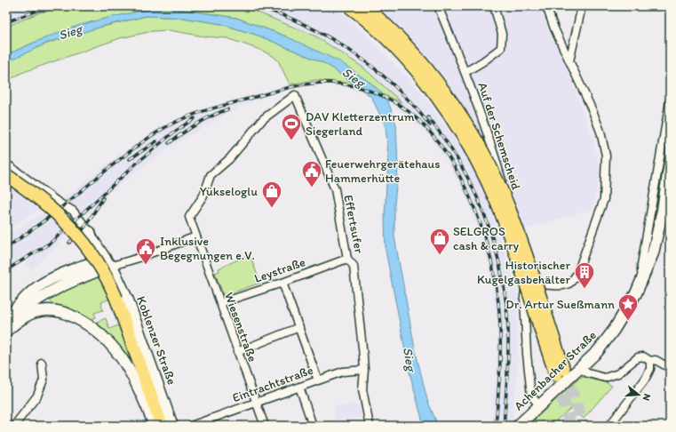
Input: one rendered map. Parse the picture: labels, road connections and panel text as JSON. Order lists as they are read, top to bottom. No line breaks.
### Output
{"streets":{"main road":["Koblenzer Straße","Achenbacher Straße"],"street":["Auf der Schemscheid","Effertsufer","Leystraße","Wiesenstraße","Eintrachtstraße"]},"crossings":[["Effertsufer","Leystraße"],["Effertsufer","Wiesenstraße"],["Effertsufer","Eintrachtstraße"],["Leystraße","Wiesenstraße"],["Wiesenstraße","Eintrachtstraße"]],"water":["Sieg"],"places":{"sports":["DAV Kletterzentrum Siegerland"],"public building":["Feuerwehrgerätehaus Hammerhütte","Inklusive Begegnungen e.V."],"shop":["Yükseloglu","SELGROS cash & carry"],"building":["Historischer Kugelgasbehälter"],"place":["Dr. Artur Sueßmann"]},"north":"right"}
